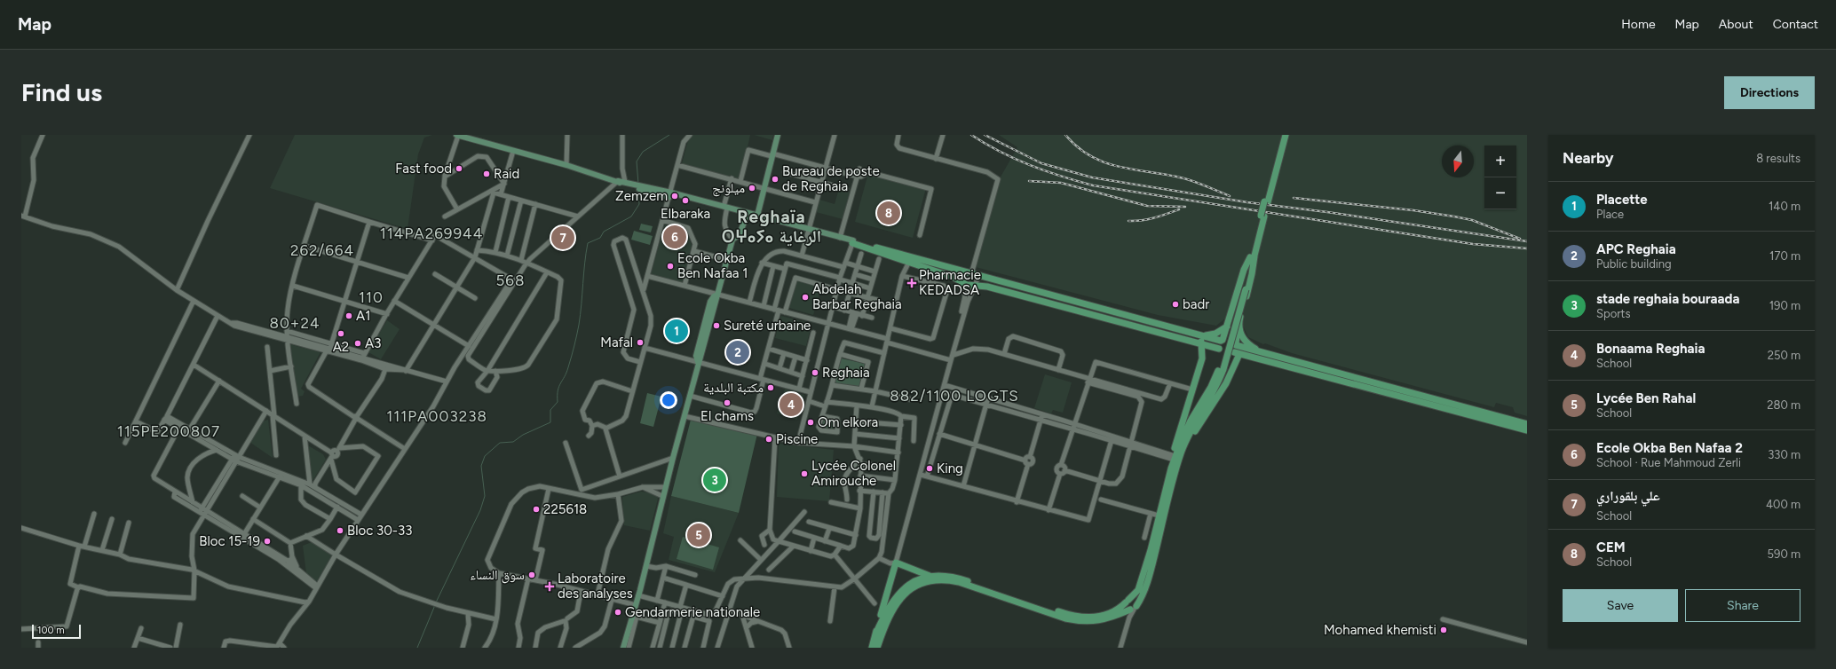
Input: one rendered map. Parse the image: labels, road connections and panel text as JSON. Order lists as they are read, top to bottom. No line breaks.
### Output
{"districts":["Reghaïa ⵔⵖⴰⵢⴰ الرغاية","114PA269944","262/664","568","110","80+24","882/1100 LOGTS","111PA003238","115PE200807"],"places":{"other":["Fast food","Raid","Bureau de poste de Reghaia","ميلونج","Zemzem","Elbaraka","Ecole Okba Ben Nafaa 1","Abdelah Barbar Reghaia","badr","A1","Sureté urbaine","A2","Mafal","A3","Reghaia","مكتبة البلدية","El chams","Om elkora","Piscine","King","Lycée Colonel Amirouche","225618","Bloc 30-33","Bloc 15-19","سوق النساء","Gendarmerie nationale","Mohamed khemisti"],"health":["Pharmacie KEDADSA","Laboratoire des analyses"]},"scale_bar":"100 m","north":"bottom","page":{"header":"Map","nav":["Home","Map","About","Contact"],"buttons":["Directions",["Save","Share"]],"title":"Find us","heading":["Nearby","8 results"],"map_buttons":["+","−"],"list":[{"mark":"1","name":"Placette","note":"Place","value":"140 m"},{"mark":"2","name":"APC Reghaia","note":"Public building","value":"170 m"},{"mark":"3","name":"stade reghaia bouraada","note":"Sports","value":"190 m"},{"mark":"4","name":"Bonaama Reghaia","note":"School","value":"250 m"},{"mark":"5","name":"Lycée Ben Rahal","note":"School","value":"280 m"},{"mark":"6","name":"Ecole Okba Ben Nafaa 2","note":"School · Rue Mahmoud Zerli","value":"330 m"},{"mark":"7","name":"علي بلقوراري","note":"School","value":"400 m"},{"mark":"8","name":"CEM","note":"School","value":"590 m"}],"pins":["8","6","7","1","2","4","3","5"],"scale":"100 m"}}
